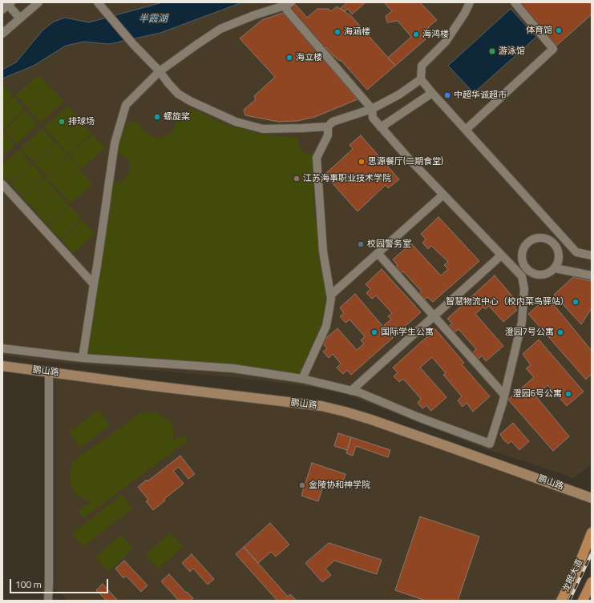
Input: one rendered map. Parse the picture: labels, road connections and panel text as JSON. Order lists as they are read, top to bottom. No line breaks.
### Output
{"streets":{"main road":["龙眠大道"],"street":["鹏山路"]},"water":["半霞湖"],"places":["体育馆","海涵楼","海鸿楼","游泳馆","海立楼","中超华诚超市","螺旋桨","排球场","思源餐厅(二期食堂)","江苏海事职业技术学院","校园警务室","智慧物流中心（校内菜鸟驿站）","国际学生公寓","澄园7号公寓","澄园6号公寓","金陵协和神学院"],"scale_bar":"100 m"}
